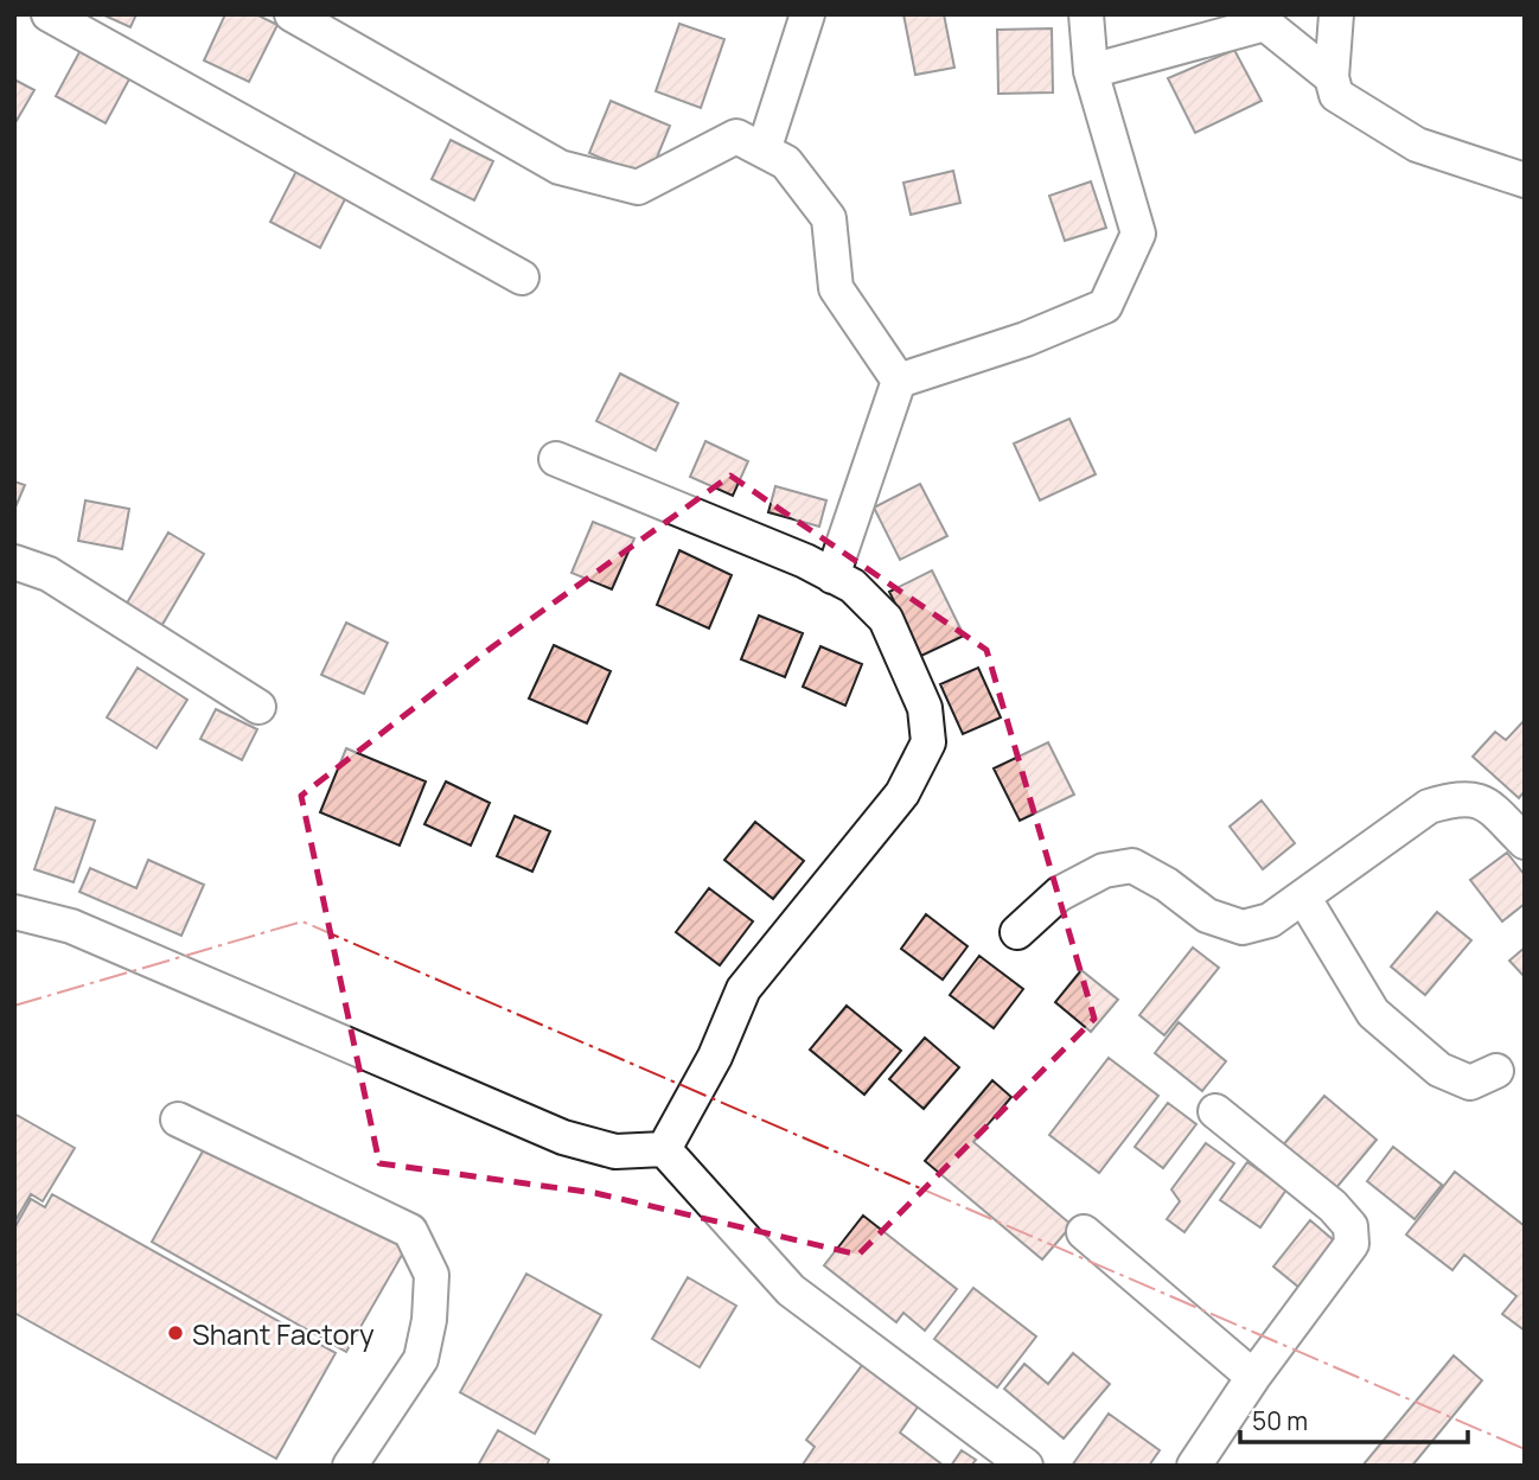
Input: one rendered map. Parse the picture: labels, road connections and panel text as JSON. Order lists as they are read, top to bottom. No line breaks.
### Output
{"places":["Shant Factory"],"scale_bar":"50 m"}
